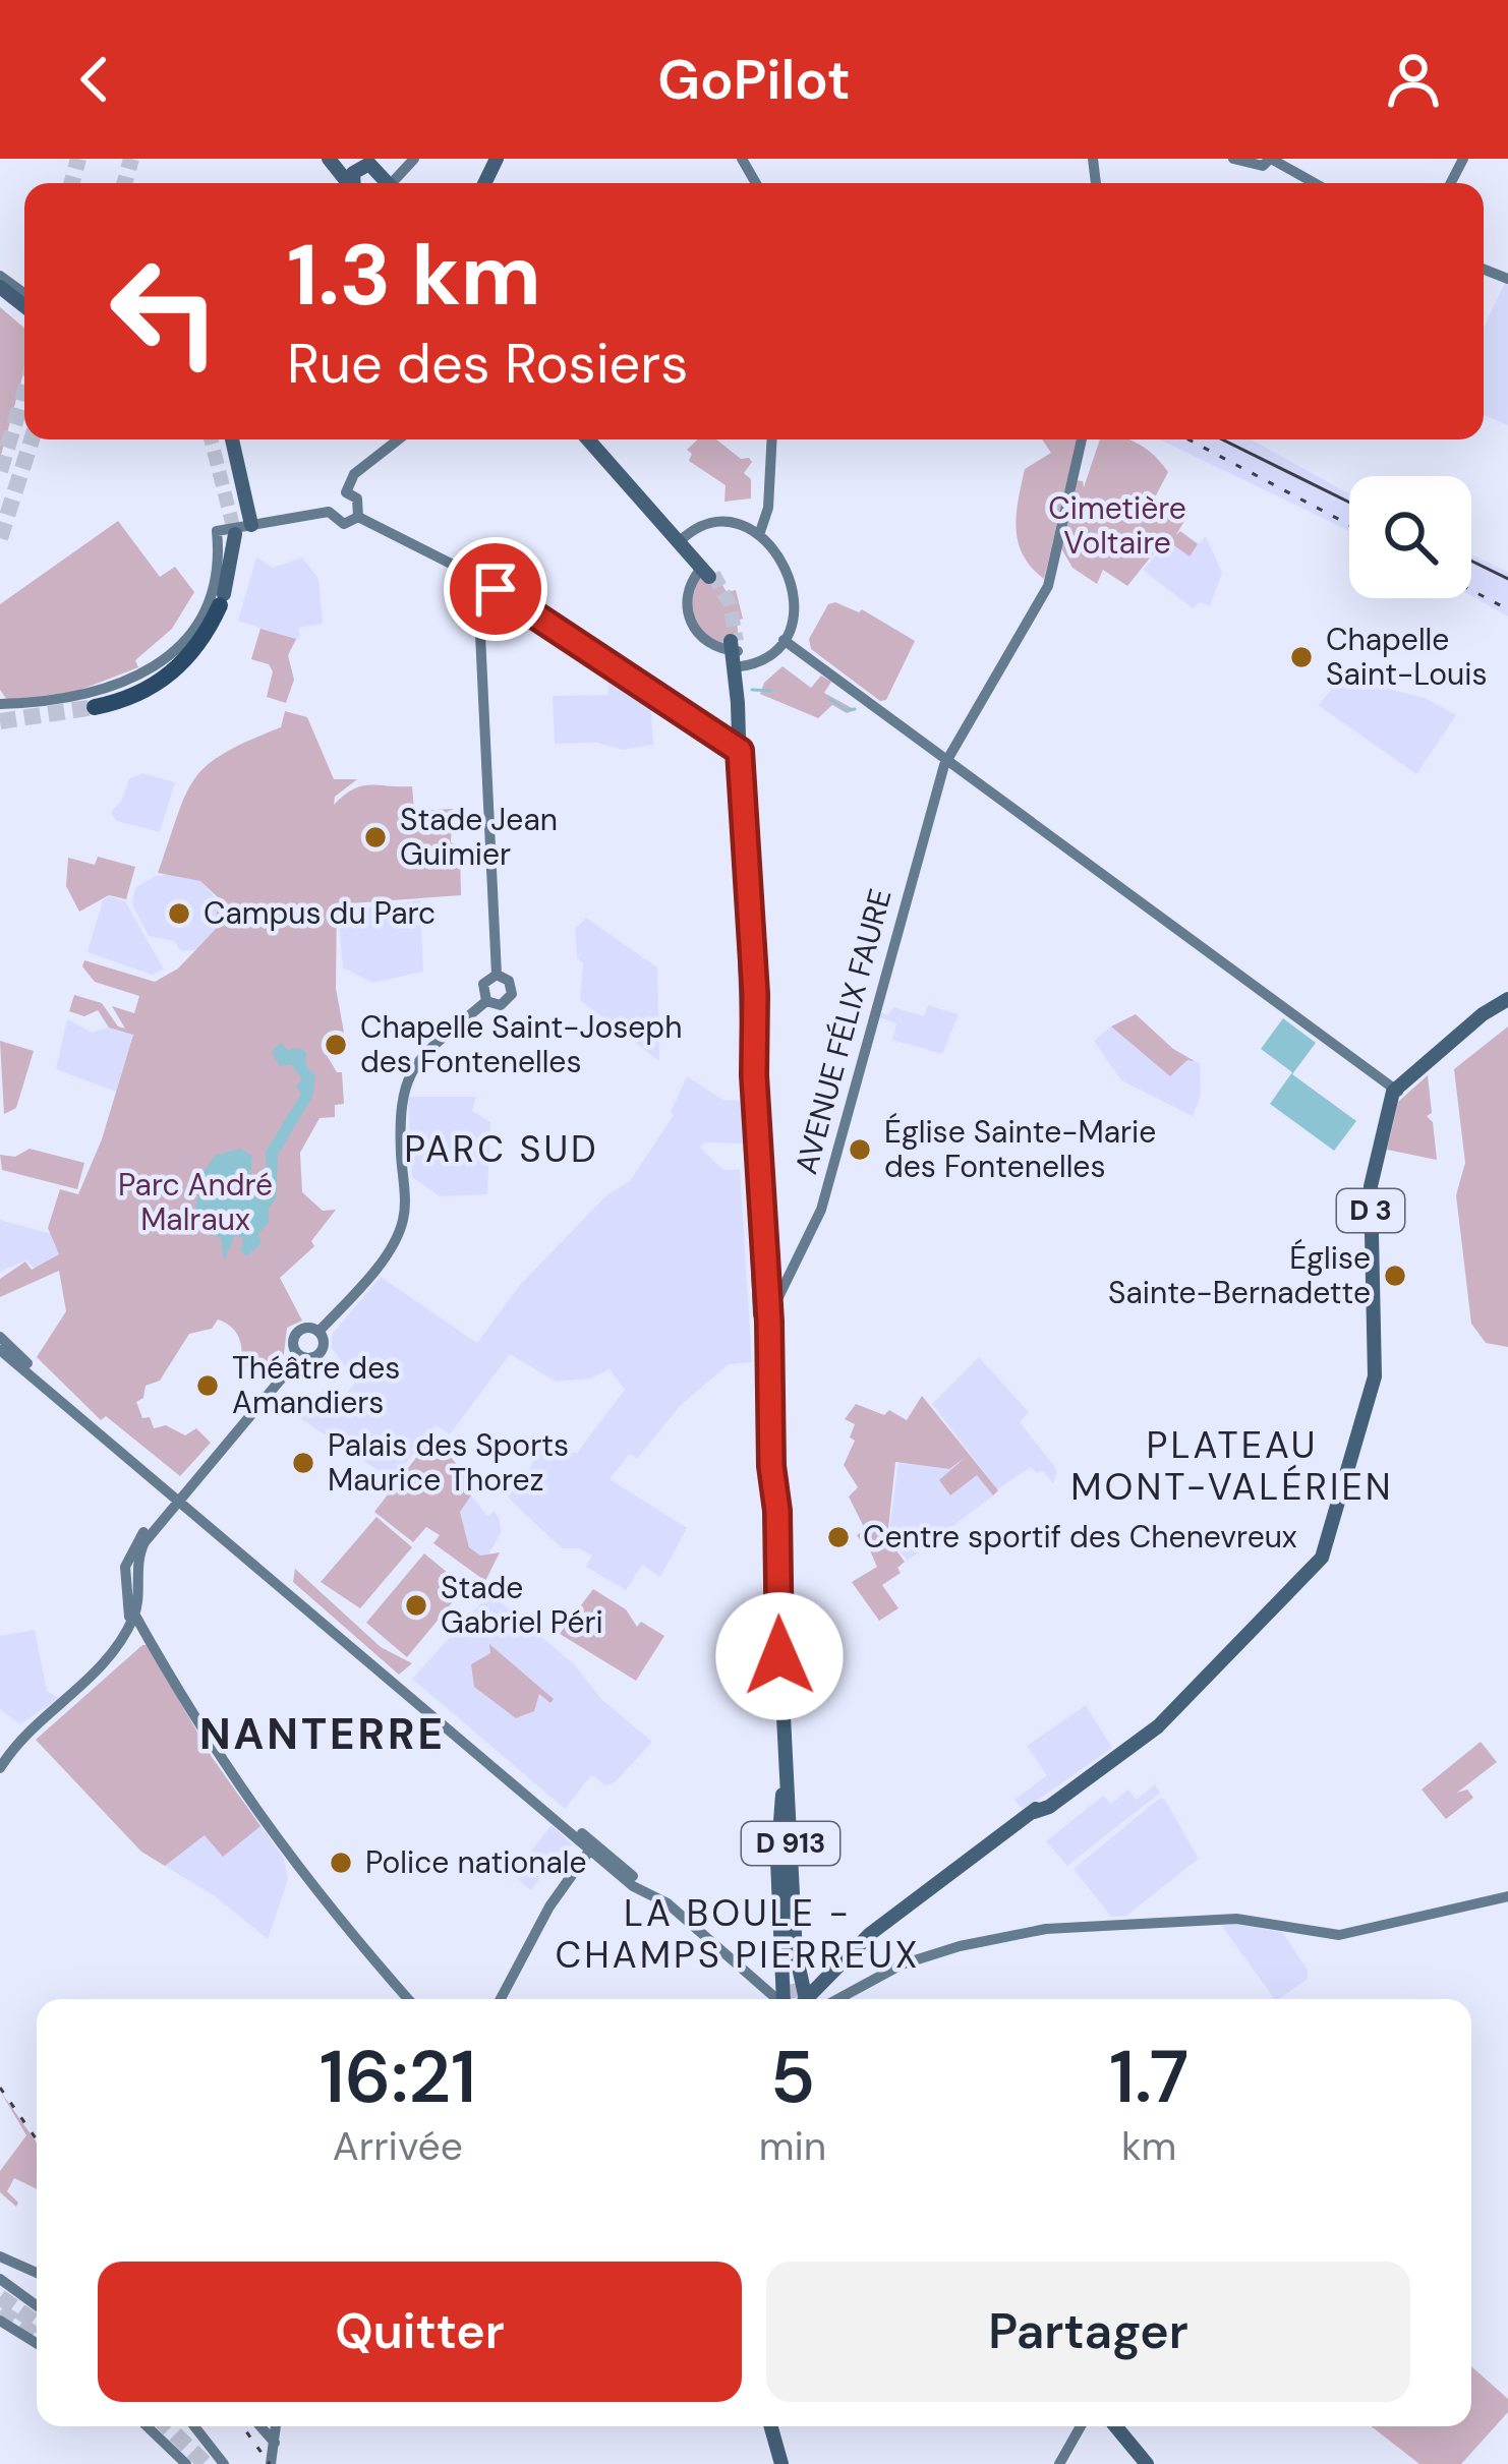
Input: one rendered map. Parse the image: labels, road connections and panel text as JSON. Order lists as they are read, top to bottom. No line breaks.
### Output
{"streets":{"main road":["D 3","D 913"],"street":["AVENUE FÉLIX FAURE"]},"crossings":[["AVENUE FÉLIX FAURE","D 913"],["D 3","D 913"]],"districts":["PARC SUD","PLATEAU MONT-VALÉRIEN","NANTERRE","LA BOULE - CHAMPS PIERREUX"],"parks":["Cimetière Voltaire","Parc André Malraux"],"places":["Chapelle Saint-Louis","Stade Jean Guimier","Campus du Parc","Chapelle Saint-Joseph des Fontenelles","Église Sainte-Marie des Fontenelles","Église Sainte-Bernadette","Théâtre des Amandiers","Palais des Sports Maurice Thorez","Centre sportif des Chenevreux","Stade Gabriel Péri","Police nationale"],"page":{"header":"GoPilot","turn":["1.3 km","Rue des Rosiers"],"eta":["16:21","Arrivée","5","min","1.7","km"],"buttons":["Quitter","Partager"]}}
